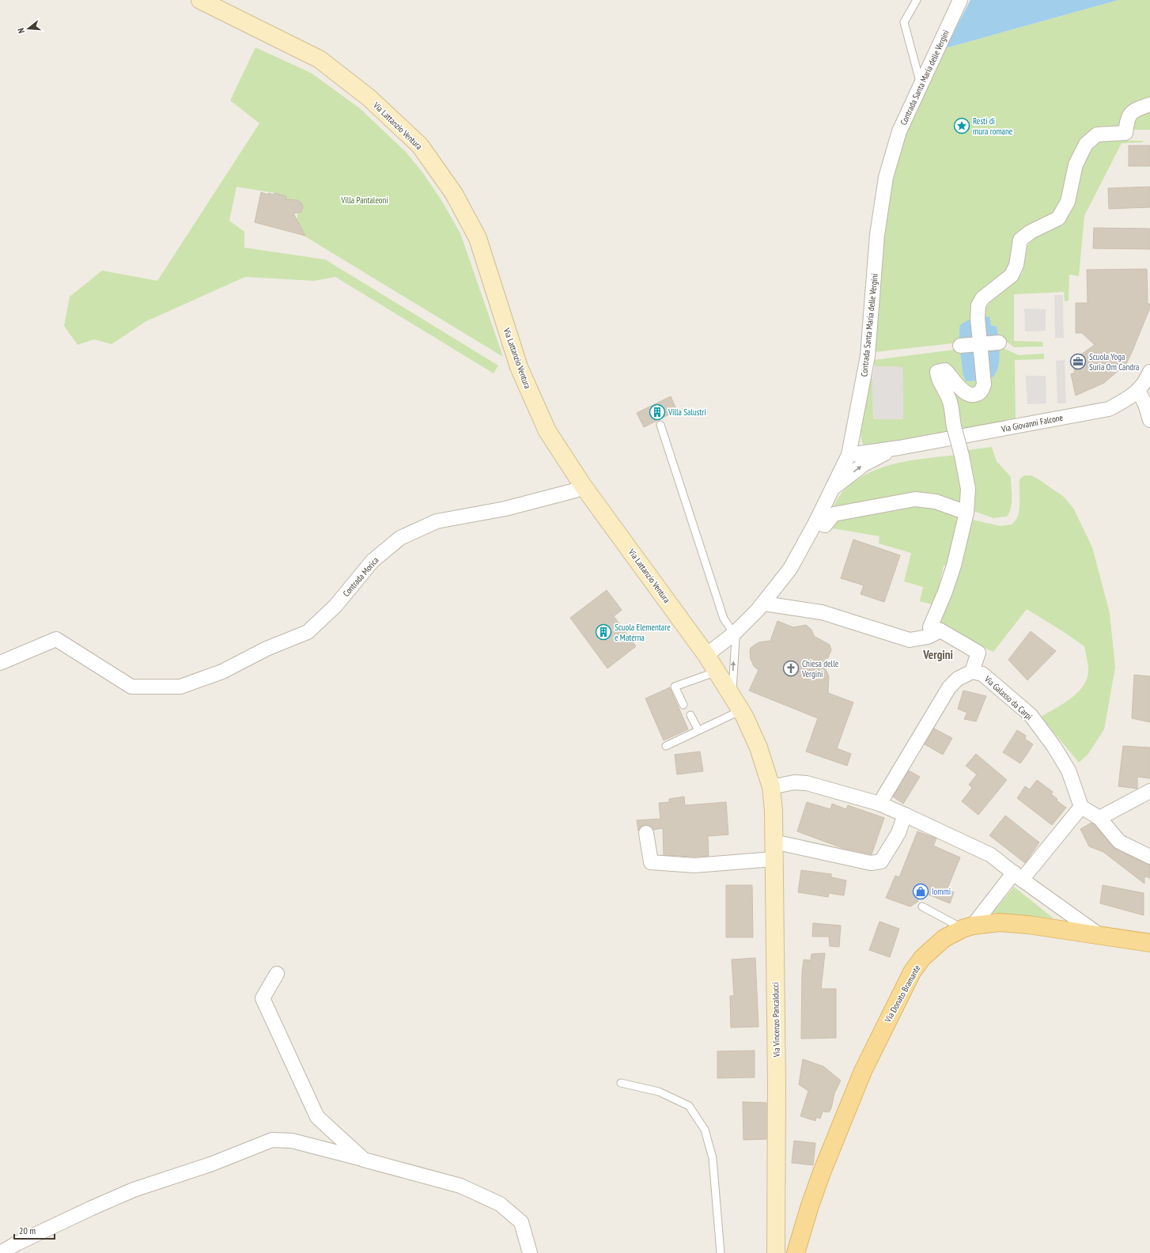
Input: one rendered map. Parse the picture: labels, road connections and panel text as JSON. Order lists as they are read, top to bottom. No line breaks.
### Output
{"streets":{"main road":["Via Lattanzio Ventura","Via Donato Bramante","Via Vincenzo Pancalducci"],"street":["Contrada Santa Maria delle Vergini","Via Giovanni Falcone","Contrada Morica","Via Galasso da Carpi"]},"crossings":[["Contrada Santa Maria delle Vergini","Via Lattanzio Ventura"],["Contrada Santa Maria delle Vergini","Via Giovanni Falcone"],["Via Lattanzio Ventura","Contrada Morica"],["Via Lattanzio Ventura","Via Vincenzo Pancalducci"]],"districts":["Vergini"],"parks":["Villa Pantaleoni"],"places":{"place":["Resti di mura romane"],"office":["Scuola Yoga Suria Om Candra"],"building":["Villa Salustri","Scuola Elementare e Materna"],"church":["Chiesa delle Vergini"],"shop":["Iommi"]},"scale_bar":"20 m","north":"left"}
